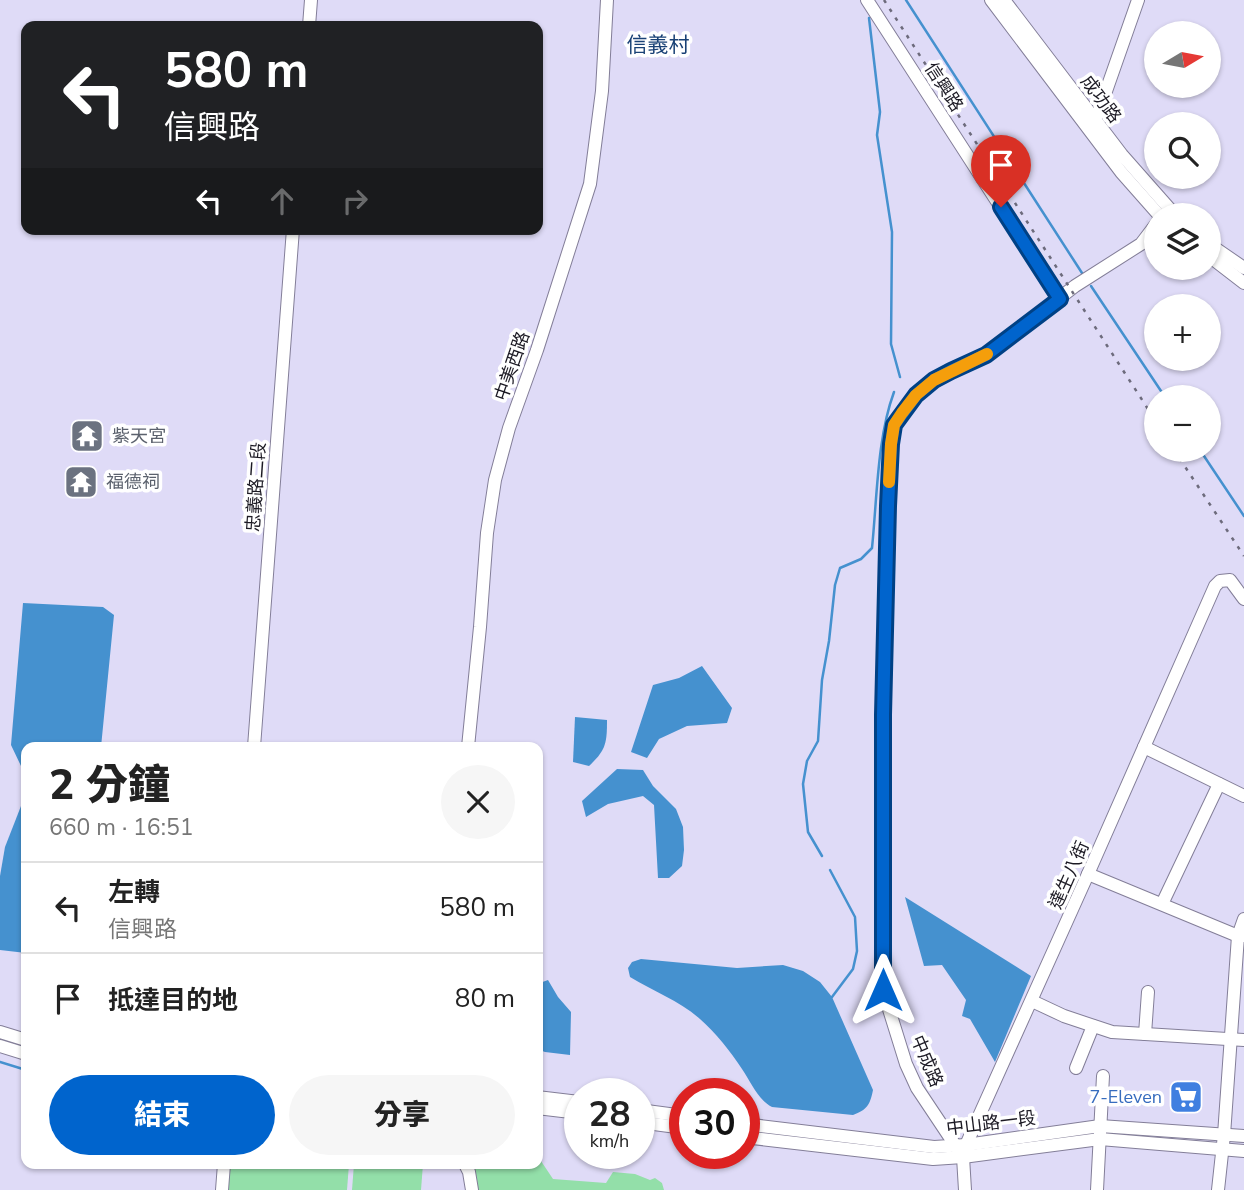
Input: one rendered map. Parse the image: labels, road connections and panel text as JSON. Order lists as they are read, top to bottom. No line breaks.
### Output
{"streets":{"street":["信興路","成功路","中美西路","忠義路二段","達生八街","中成路","中山路一段"]},"crossings":[["信興路","中成路"],["達生八街","中成路"],["達生八街","中山路一段"],["中成路","中山路一段"]],"districts":["信義村"],"places":{"temple":["紫天宮","福德祠"],"supermarket":["7-Eleven"]},"north":"right","page":{"map_buttons":["+","−"],"turn":["580 m","信興路"],"heading":["2 分鐘","660 m · 16:51"],"list":[{"name":"左轉","note":"信興路","value":"580 m"},{"name":"抵達目的地","value":"80 m"}],"buttons":["結束","分享"],"speed":"28 km/h","limit":"30"}}
